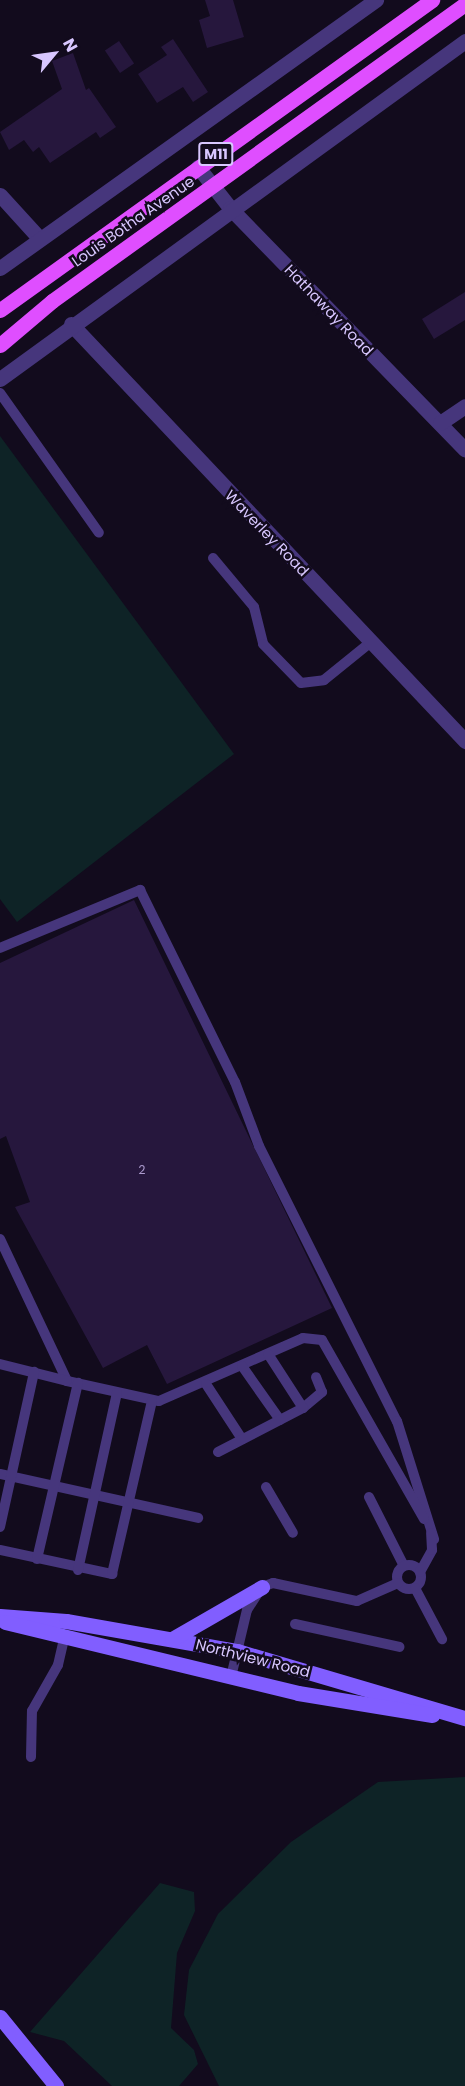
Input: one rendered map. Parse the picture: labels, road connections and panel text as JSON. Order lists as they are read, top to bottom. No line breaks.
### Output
{"streets":{"main road":["M11","Louis Botha Avenue","Northview Road"],"street":["Hathaway Road","Waverley Road"]},"crossings":[["Louis Botha Avenue","Hathaway Road"]],"house_numbers":["2"],"north":"top right"}
